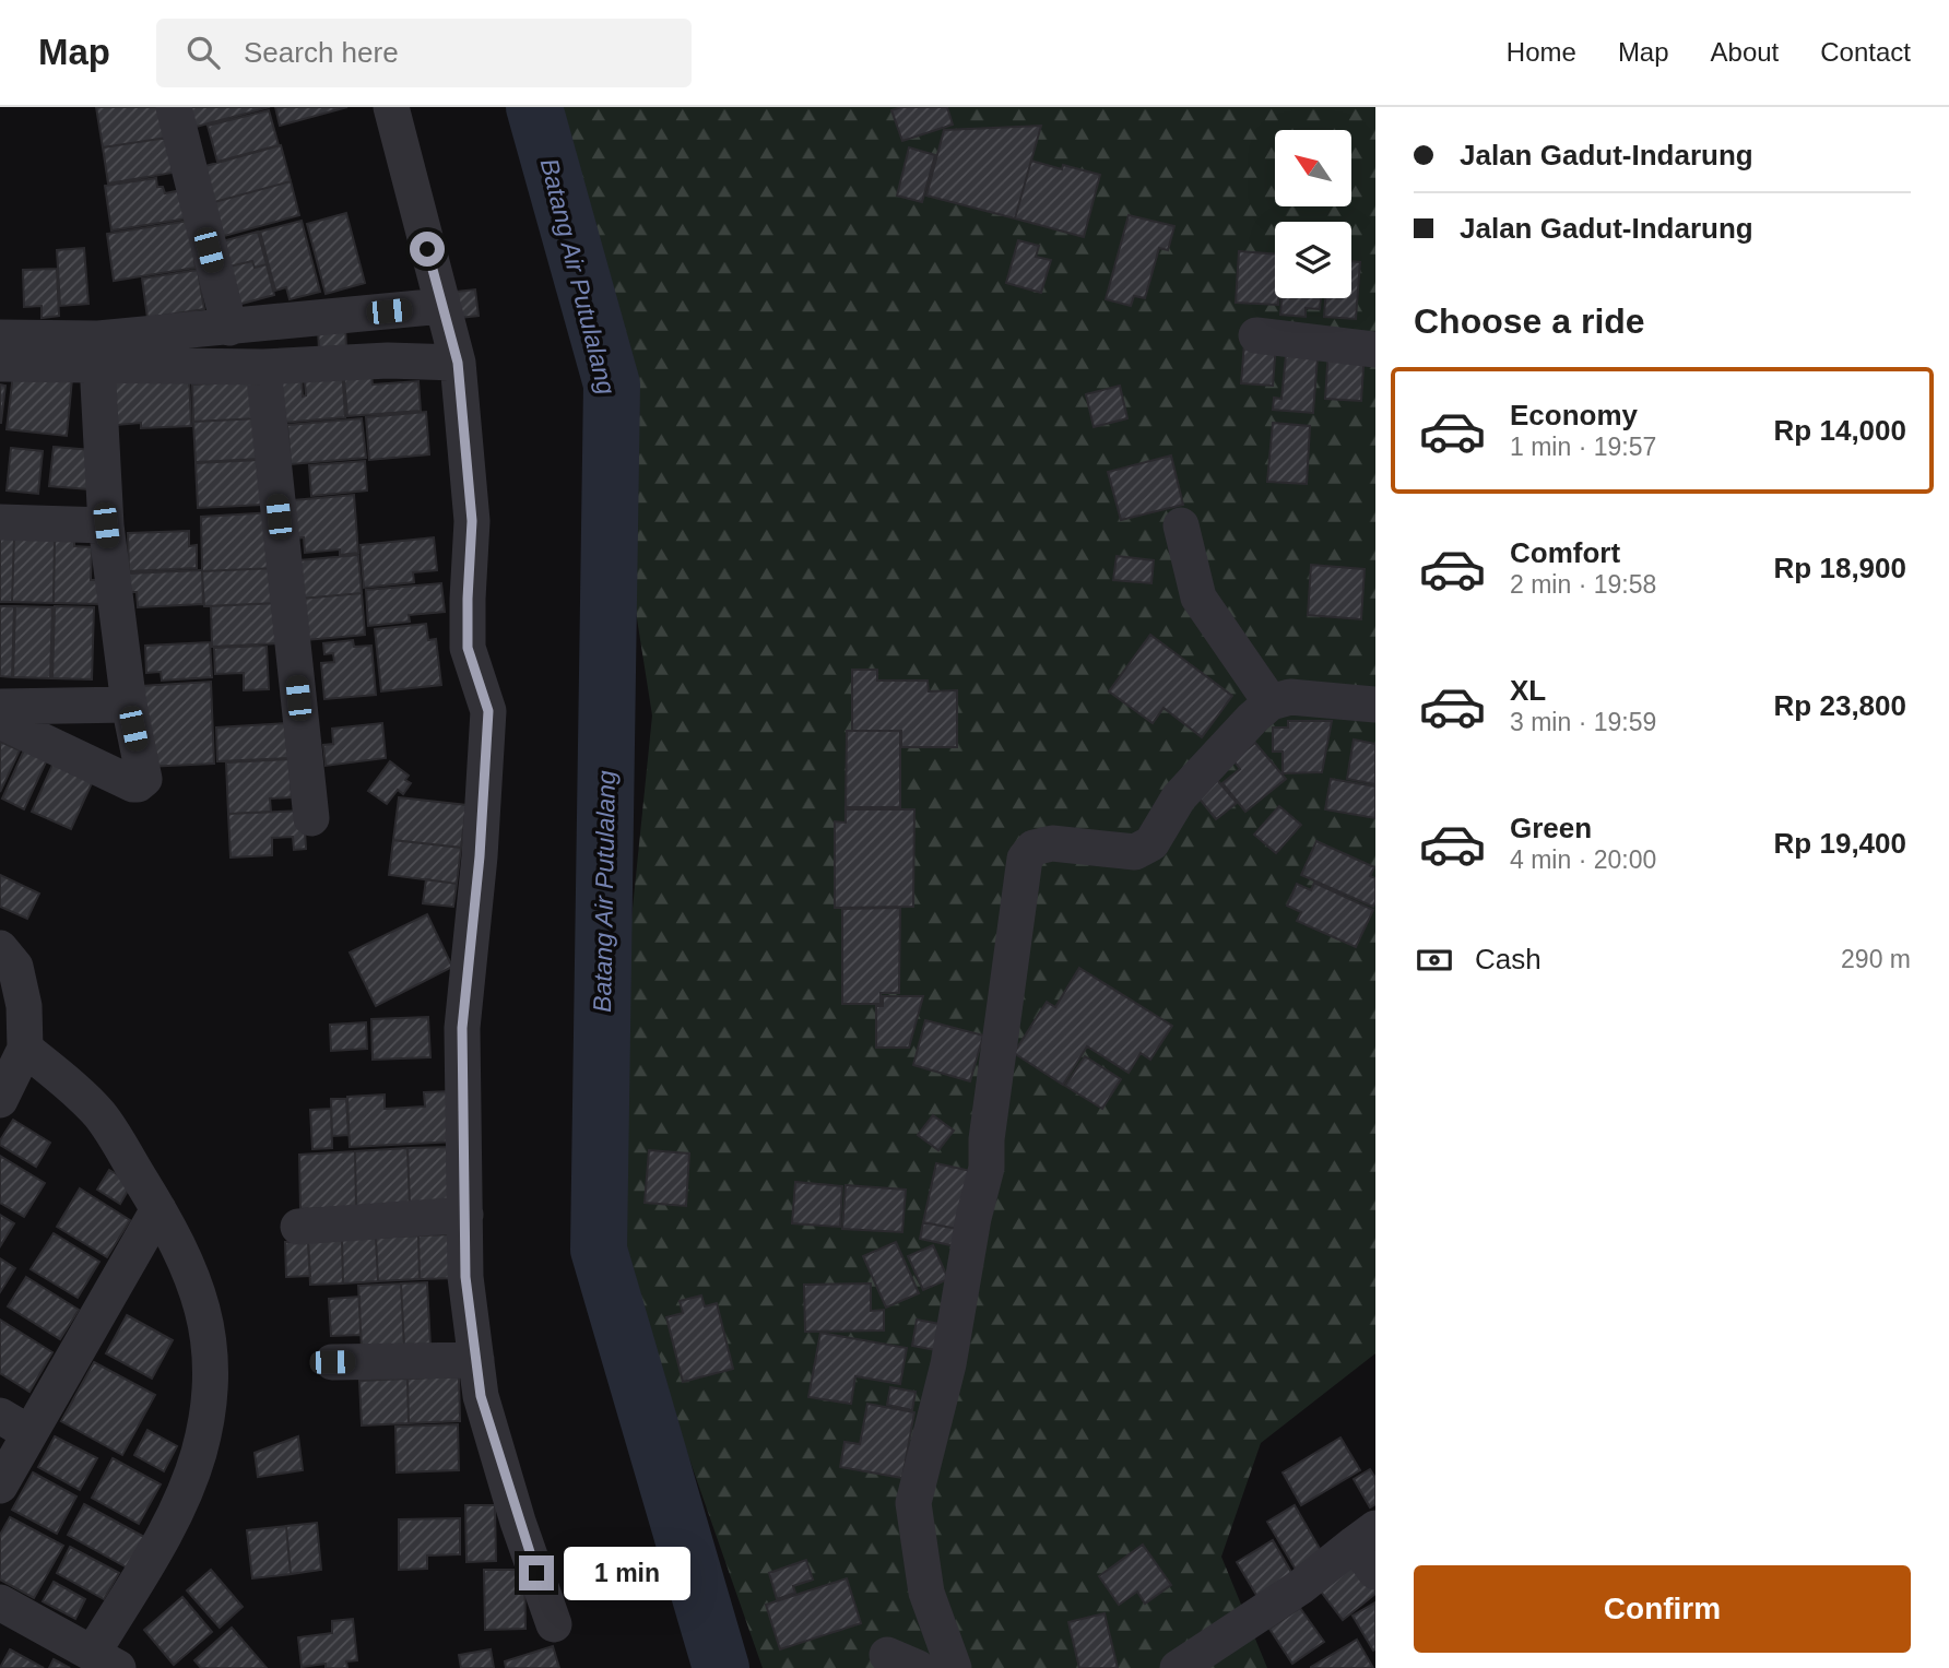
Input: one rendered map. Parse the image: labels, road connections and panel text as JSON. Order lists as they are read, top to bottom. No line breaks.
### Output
{"water":["Batang Air Putulalang"],"north":"top left","page":{"header":"Map","search":"Search here","nav":["Home","Map","About","Contact"],"banner":["Jalan Gadut-Indarung","Jalan Gadut-Indarung"],"heading":"Choose a ride","list":[{"name":"Economy","note":"1 min · 19:57","value":"Rp 14,000"},{"name":"Comfort","note":"2 min · 19:58","value":"Rp 18,900"},{"name":"XL","note":"3 min · 19:59","value":"Rp 23,800"},{"name":"Green","note":"4 min · 20:00","value":"Rp 19,400"}],"pay":["Cash","290 m"],"bubble":"1 min","buttons":"Confirm"}}
